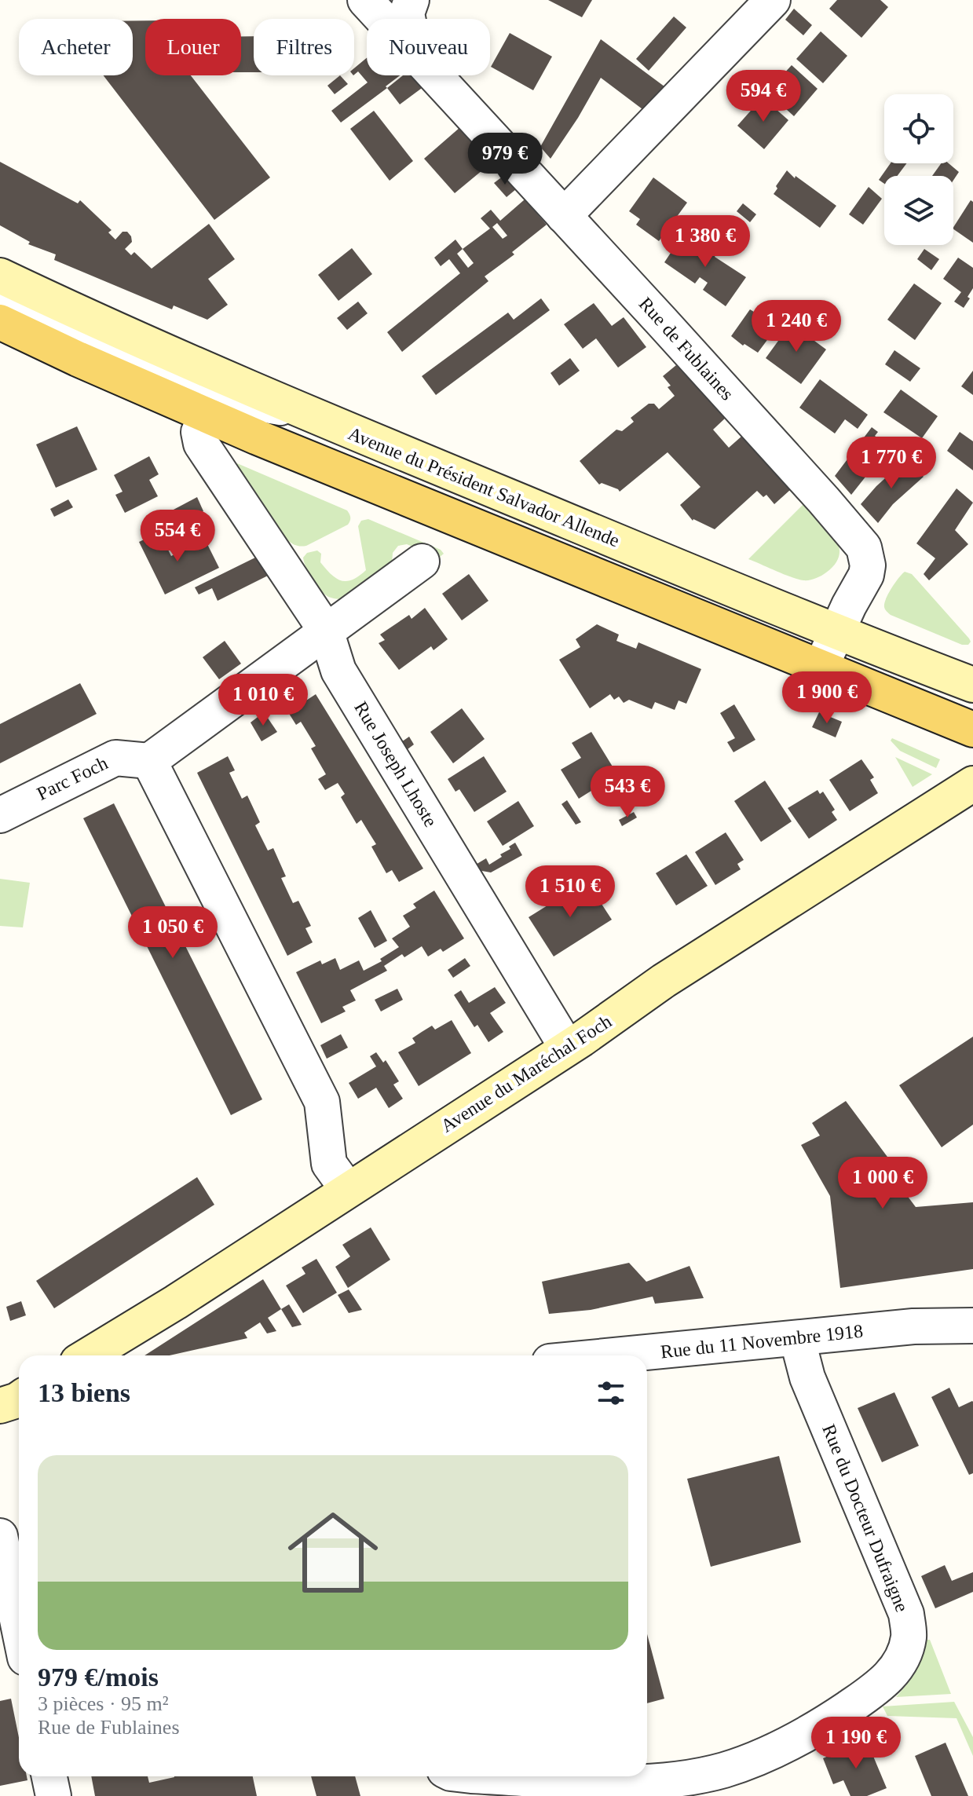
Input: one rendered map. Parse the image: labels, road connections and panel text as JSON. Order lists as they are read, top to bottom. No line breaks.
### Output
{"streets":{"main road":["Avenue du Président Salvador Allende","Avenue du Maréchal Foch"],"street":["Rue de Fublaines","Rue Joseph Lhoste","Parc Foch","Rue du 11 Novembre 1918","Rue du Docteur Dufraigne"]},"crossings":[["Rue de Fublaines","Avenue du Président Salvador Allende"],["Rue Joseph Lhoste","Avenue du Maréchal Foch"],["Rue du 11 Novembre 1918","Rue du Docteur Dufraigne"]],"page":{"chip":["Acheter","Louer","Filtres","Nouveau"],"price":["594 €","979 €","1 380 €","1 240 €","1 770 €","554 €","1 900 €","1 010 €","543 €","1 510 €","1 050 €","1 000 €","1 190 €"],"heading":"13 biens","list":[{"name":"979 €/mois","note":"3 pièces · 95 m² · Rue de Fublaines"}]}}
